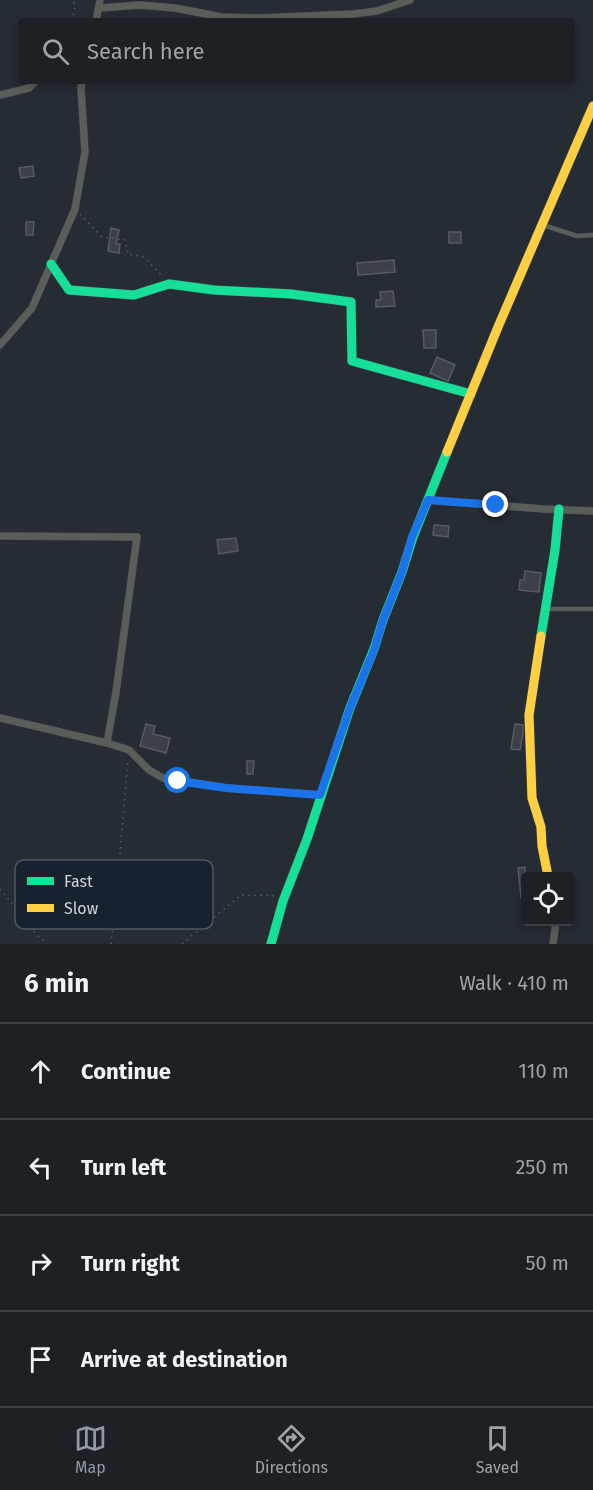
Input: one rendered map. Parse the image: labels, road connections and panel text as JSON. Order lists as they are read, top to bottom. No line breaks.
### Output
{"legend":["Fast","Slow"],"page":{"search":"Search here","heading":["6 min","Walk · 410 m"],"list":[["Continue","110 m"],["Turn left","250 m"],["Turn right","50 m"],"Arrive at destination"],"nav":["Map","Directions","Saved"]}}
